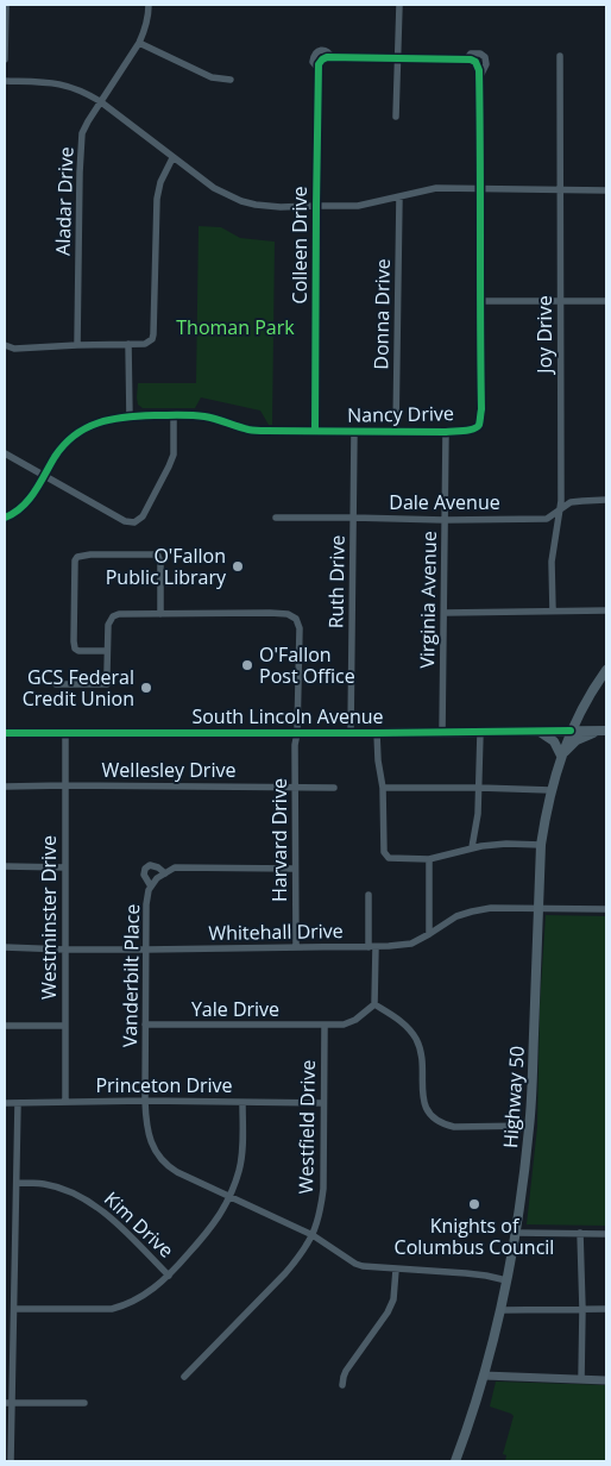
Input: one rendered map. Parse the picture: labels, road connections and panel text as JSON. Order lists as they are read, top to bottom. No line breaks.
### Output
{"streets":{"main road":["South Lincoln Avenue","Highway 50"],"street":["Aladar Drive","Colleen Drive","Donna Drive","Joy Drive","Nancy Drive","Dale Avenue","Ruth Drive","Virginia Avenue","Wellesley Drive","Harvard Drive","Westminster Drive","Whitehall Drive","Vanderbilt Place","Yale Drive","Princeton Drive","Westfield Drive","Kim Drive"]},"crossings":[["Colleen Drive","Nancy Drive"],["Donna Drive","Nancy Drive"],["Joy Drive","Dale Avenue"],["Nancy Drive","Ruth Drive"],["Nancy Drive","Virginia Avenue"],["Dale Avenue","Ruth Drive"],["Dale Avenue","Virginia Avenue"],["Ruth Drive","South Lincoln Avenue"],["Virginia Avenue","South Lincoln Avenue"],["South Lincoln Avenue","Harvard Drive"],["South Lincoln Avenue","Westminster Drive"],["South Lincoln Avenue","Highway 50"],["Wellesley Drive","Harvard Drive"],["Wellesley Drive","Westminster Drive"],["Harvard Drive","Whitehall Drive"],["Harvard Drive","Vanderbilt Place"],["Westminster Drive","Whitehall Drive"],["Westminster Drive","Princeton Drive"],["Whitehall Drive","Vanderbilt Place"],["Whitehall Drive","Highway 50"],["Vanderbilt Place","Yale Drive"],["Vanderbilt Place","Princeton Drive"],["Vanderbilt Place","Highway 50"],["Vanderbilt Place","Westfield Drive"],["Yale Drive","Westfield Drive"],["Princeton Drive","Westfield Drive"]],"parks":["Thoman Park"],"places":["O'Fallon Public Library","O'Fallon Post Office","GCS Federal Credit Union","Knights of Columbus Council"]}
